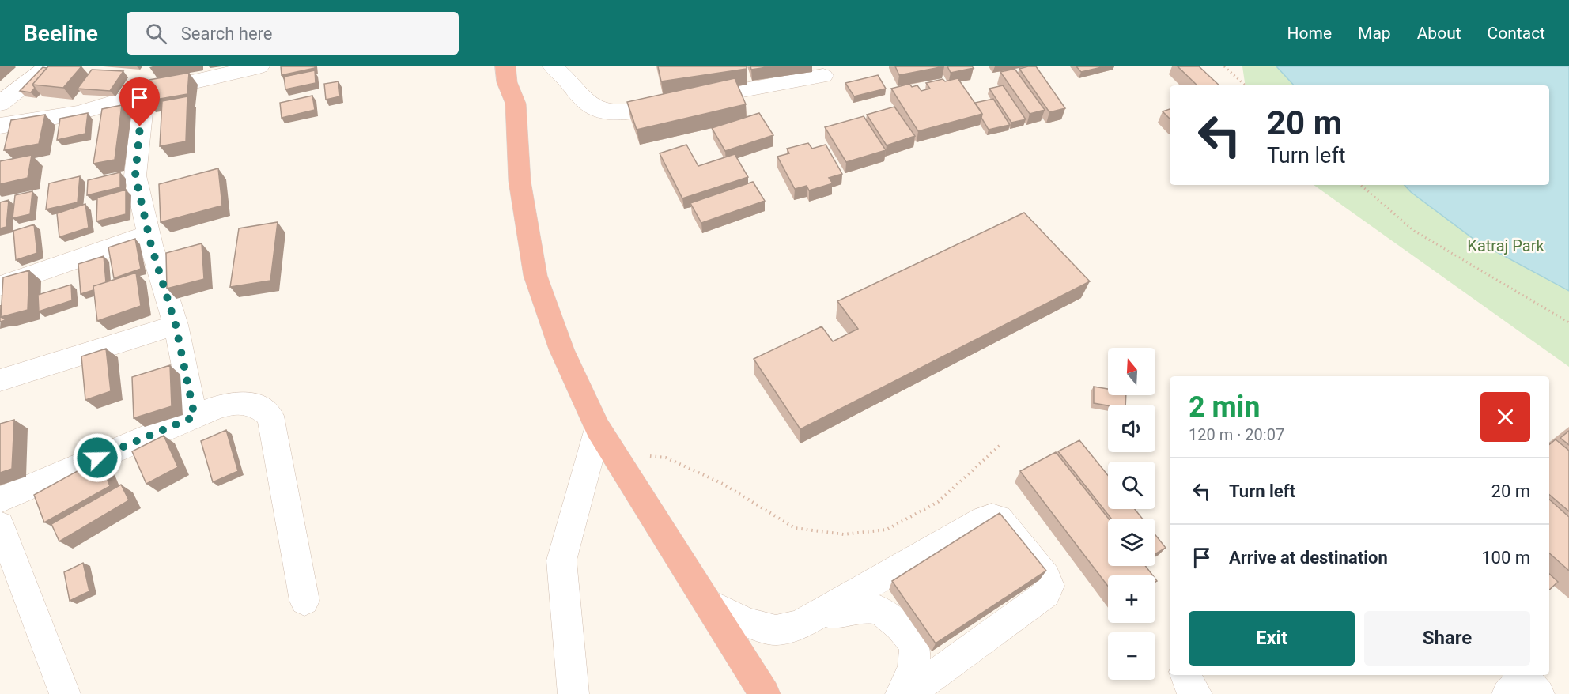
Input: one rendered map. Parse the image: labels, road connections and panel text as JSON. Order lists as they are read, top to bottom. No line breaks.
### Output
{"parks":["Katraj Park"],"north":"top","page":{"header":"Beeline","search":"Search here","nav":["Home","Map","About","Contact"],"turn":["20 m","Turn left"],"map_buttons":["+","−"],"heading":["2 min","120 m · 20:07"],"list":[{"name":"Turn left","value":"20 m"},{"name":"Arrive at destination","value":"100 m"}],"buttons":["Exit","Share"]}}
